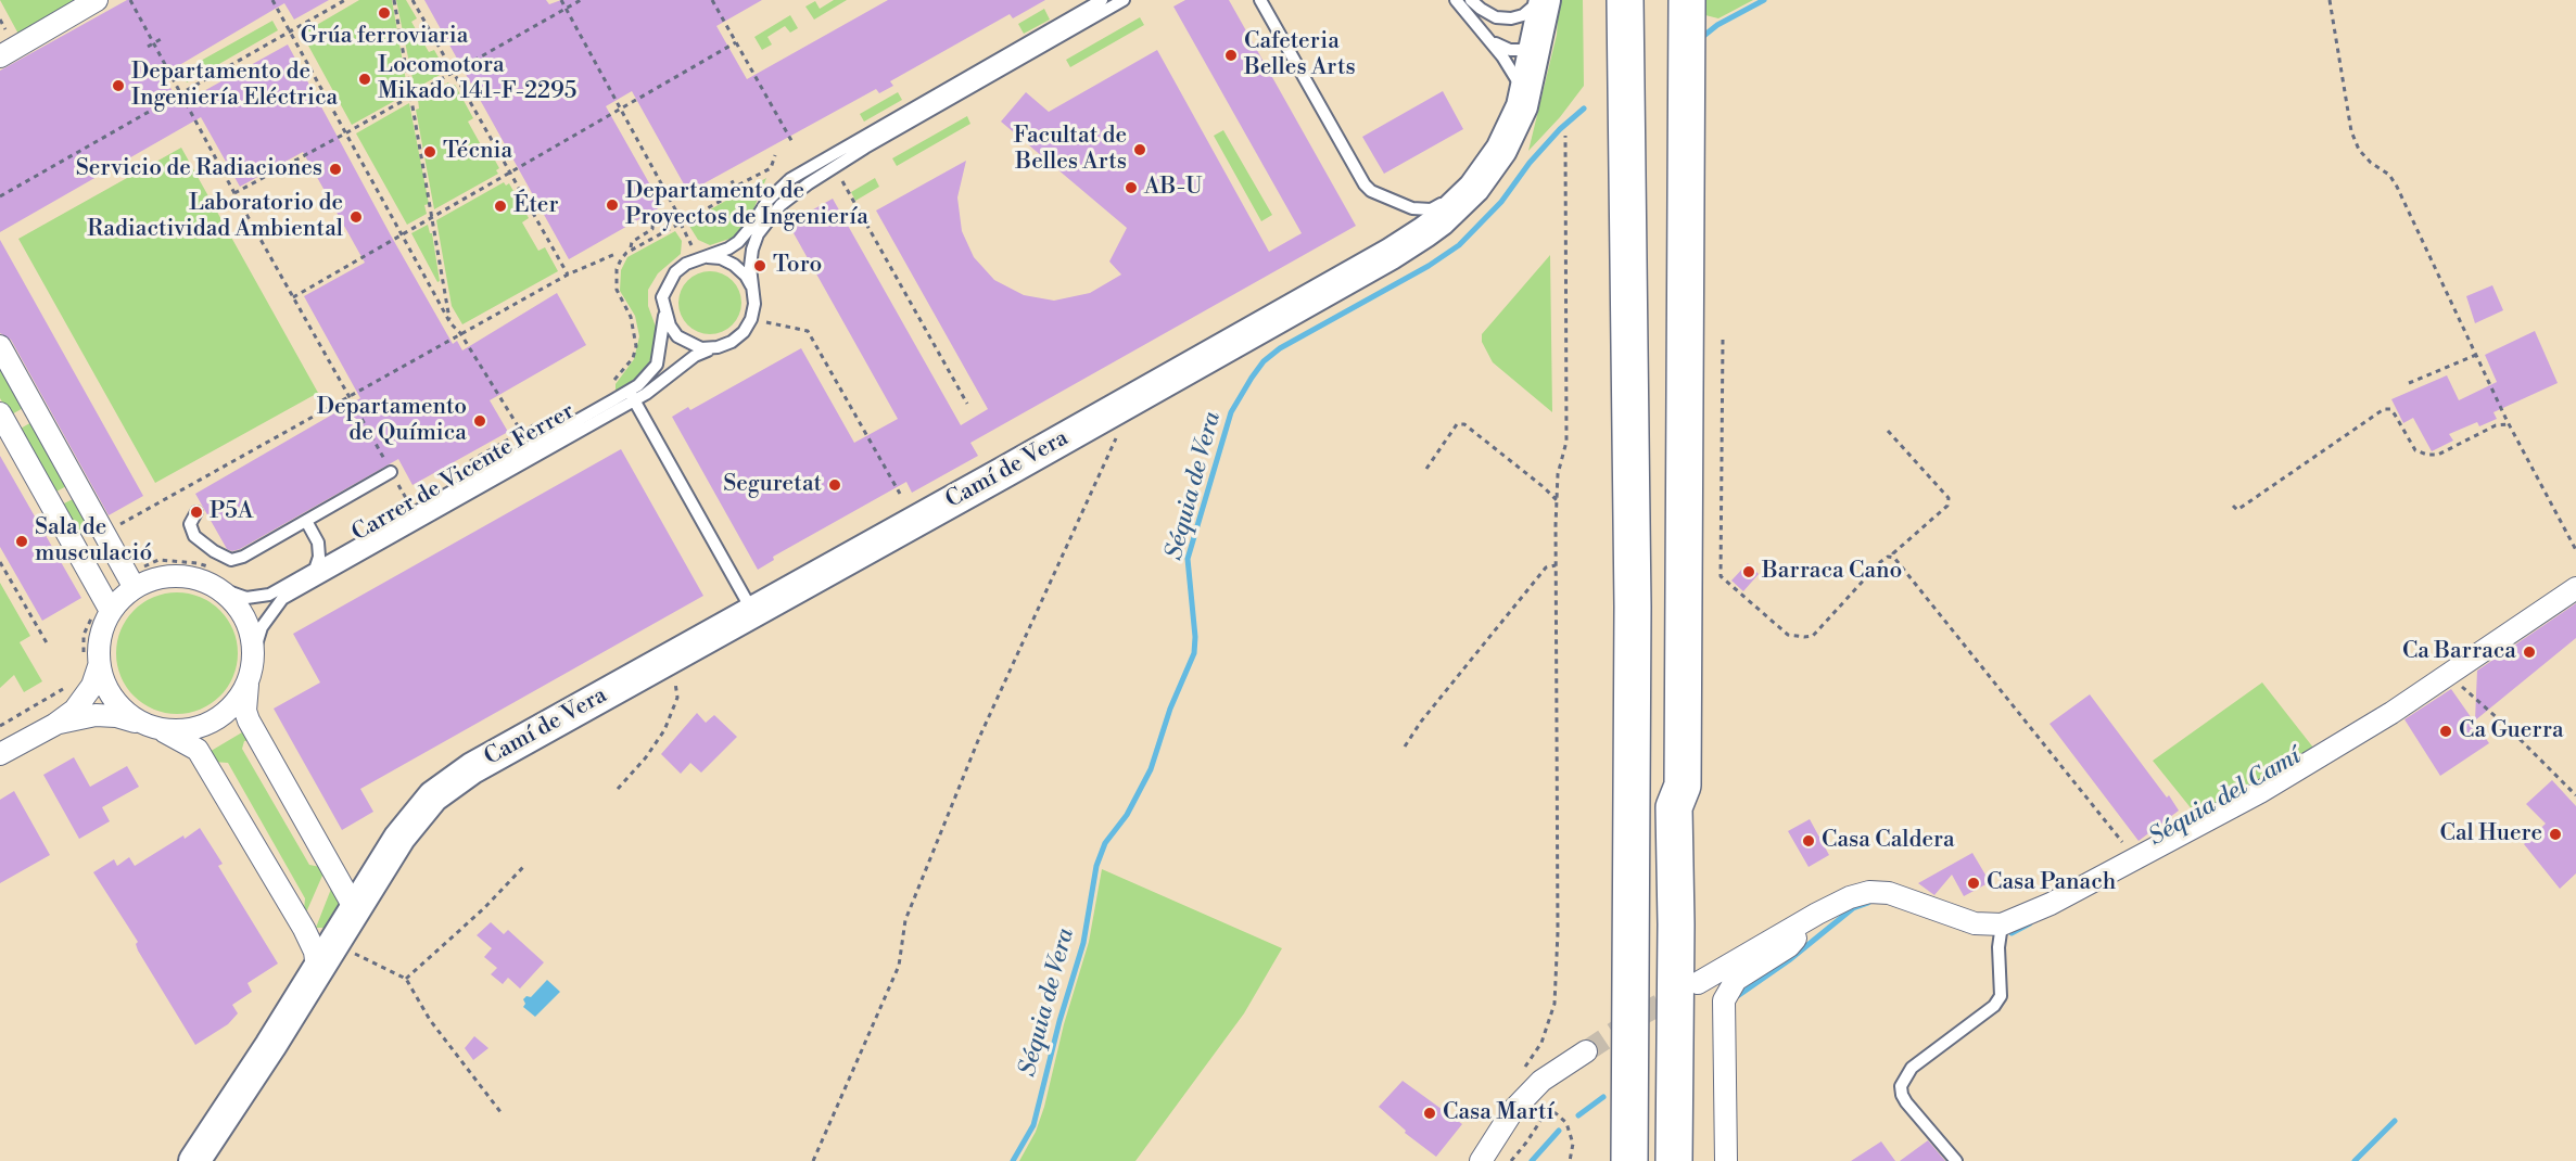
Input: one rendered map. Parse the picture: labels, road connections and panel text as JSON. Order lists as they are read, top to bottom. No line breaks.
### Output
{"streets":{"street":["Camí de Vera"],"lane":["Carrer de Vicente Ferrer"]},"water":["Séquia de Vera","Séquia del Camí"],"places":["Grúa ferroviaria","Cafeteria Belles Arts","Locomotora Mikado 141-F-2295","Departamento de Ingeniería Eléctrica","Facultat de Belles Arts","Técnia","Servicio de Radiaciones","AB-U","Departamento de Proyectos de Ingeniería","Éter","Laboratorio de Radiactividad Ambiental","Toro","Departamento de Química","Seguretat","P5A","Sala de musculació","Barraca Cano","Ca Barraca","Ca Guerra","Cal Huere","Casa Caldera","Casa Panach","Casa Martí"]}
